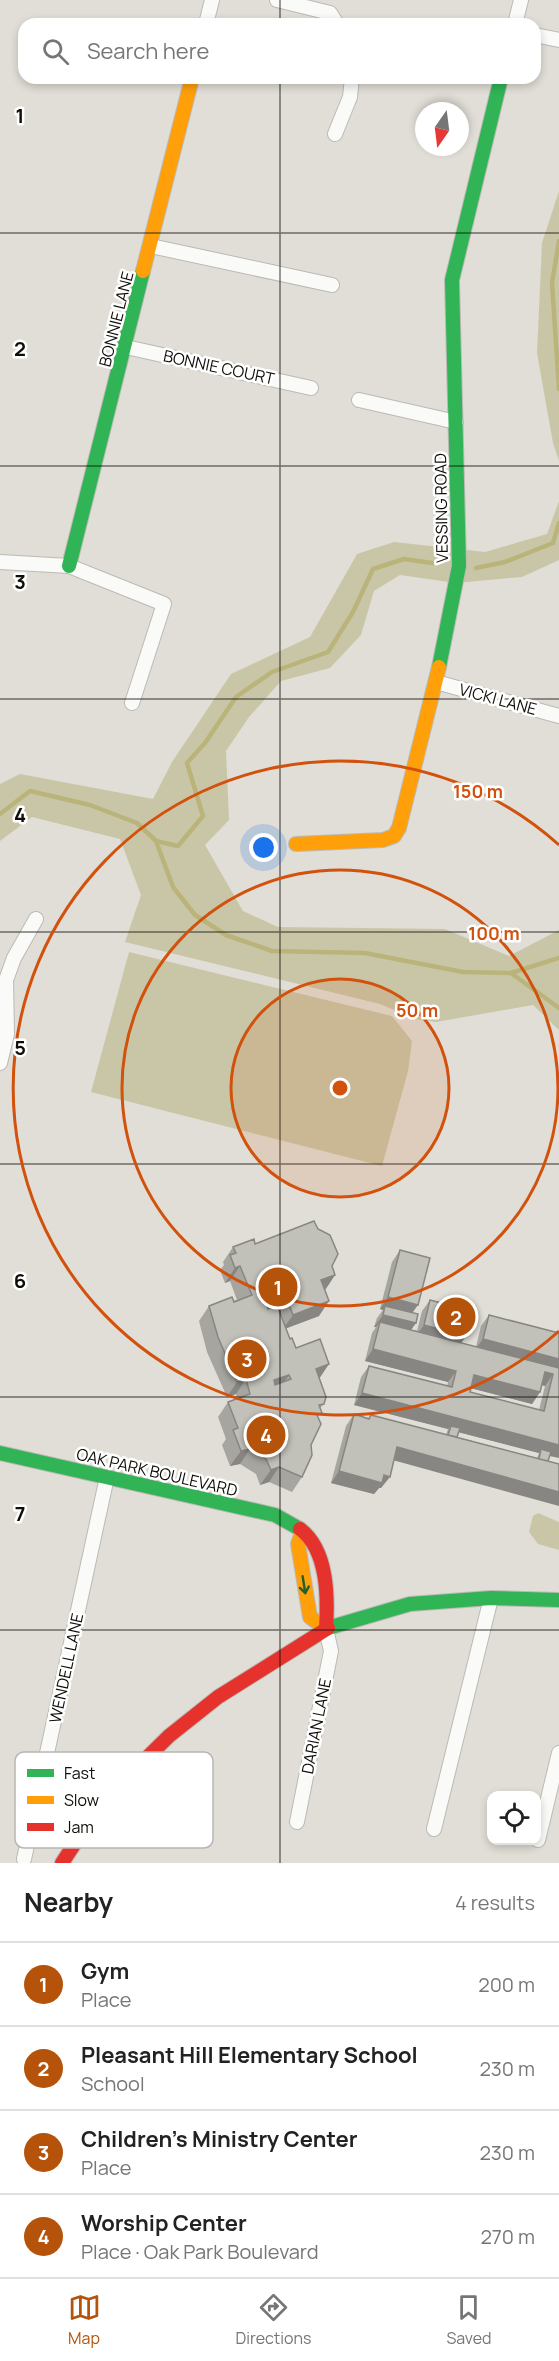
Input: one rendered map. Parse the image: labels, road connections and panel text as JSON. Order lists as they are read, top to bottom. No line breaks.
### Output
{"streets":{"street":["BONNIE LANE","BONNIE COURT","VESSING ROAD","VICKI LANE","OAK PARK BOULEVARD","WENDELL LANE","DARIAN LANE"]},"crossings":[["BONNIE LANE","BONNIE COURT"],["VESSING ROAD","VICKI LANE"],["OAK PARK BOULEVARD","WENDELL LANE"],["OAK PARK BOULEVARD","DARIAN LANE"]],"legend":["Fast","Slow","Jam"],"north":"bottom","page":{"search":"Search here","pins":["1","2","3","4"],"heading":["Nearby","4 results"],"list":[{"mark":"1","name":"Gym","note":"Place","value":"200 m"},{"mark":"2","name":"Pleasant Hill Elementary School","note":"School","value":"230 m"},{"mark":"3","name":"Children's Ministry Center","note":"Place","value":"230 m"},{"mark":"4","name":"Worship Center","note":"Place · Oak Park Boulevard","value":"270 m"}],"nav":["Map","Directions","Saved"]},"grid":{"rows":["1","2","3","4","5","6","7"]},"rings":["150 m","100 m","50 m"]}
